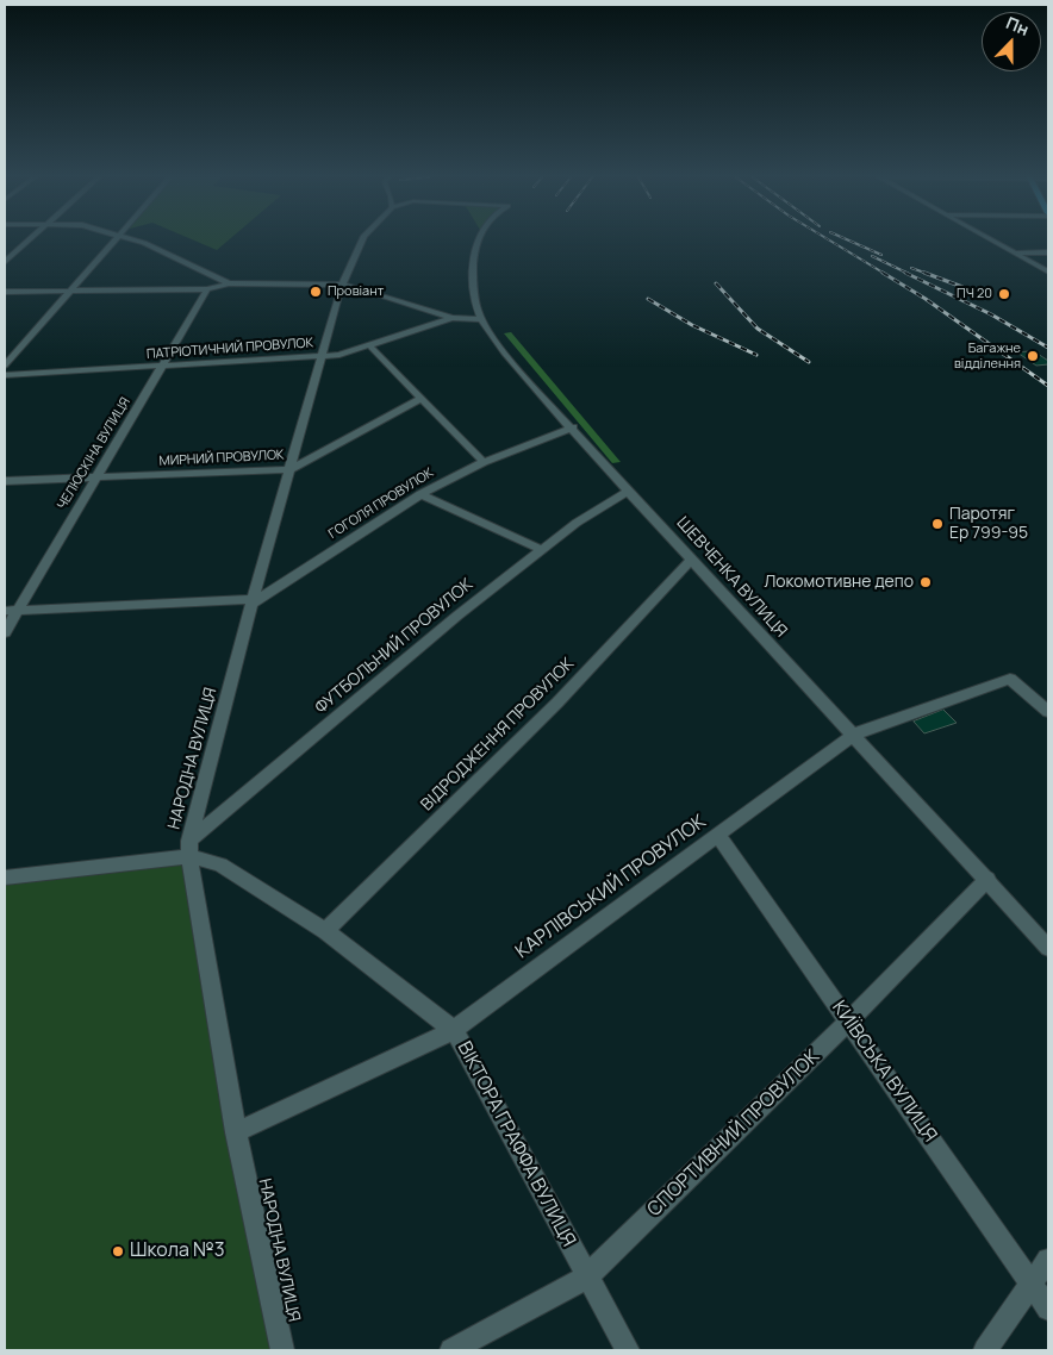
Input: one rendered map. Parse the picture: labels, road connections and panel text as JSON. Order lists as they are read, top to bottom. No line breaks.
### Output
{"streets":{"street":["ПАТРІОТИЧНИЙ ПРОВУЛОК","ЧЕЛЮСКІНА ВУЛИЦЯ","МИРНИЙ ПРОВУЛОК","ГОГОЛЯ ПРОВУЛОК","ШЕВЧЕНКА ВУЛИЦЯ","ФУТБОЛЬНИЙ ПРОВУЛОК","ВІДРОДЖЕННЯ ПРОВУЛОК","НАРОДНА ВУЛИЦЯ","КАРЛІВСЬКИЙ ПРОВУЛОК","КИЇВСЬКА ВУЛИЦЯ","СПОРТИВНИЙ ПРОВУЛОК","ВІКТОРА ГРАФФА ВУЛИЦЯ"]},"crossings":[["ПАТРІОТИЧНИЙ ПРОВУЛОК","ЧЕЛЮСКІНА ВУЛИЦЯ"],["ПАТРІОТИЧНИЙ ПРОВУЛОК","ШЕВЧЕНКА ВУЛИЦЯ"],["ПАТРІОТИЧНИЙ ПРОВУЛОК","НАРОДНА ВУЛИЦЯ"],["ЧЕЛЮСКІНА ВУЛИЦЯ","МИРНИЙ ПРОВУЛОК"],["МИРНИЙ ПРОВУЛОК","НАРОДНА ВУЛИЦЯ"],["ГОГОЛЯ ПРОВУЛОК","ШЕВЧЕНКА ВУЛИЦЯ"],["ГОГОЛЯ ПРОВУЛОК","НАРОДНА ВУЛИЦЯ"],["ШЕВЧЕНКА ВУЛИЦЯ","ФУТБОЛЬНИЙ ПРОВУЛОК"],["ШЕВЧЕНКА ВУЛИЦЯ","ВІДРОДЖЕННЯ ПРОВУЛОК"],["ШЕВЧЕНКА ВУЛИЦЯ","КАРЛІВСЬКИЙ ПРОВУЛОК"],["ШЕВЧЕНКА ВУЛИЦЯ","СПОРТИВНИЙ ПРОВУЛОК"],["ФУТБОЛЬНИЙ ПРОВУЛОК","НАРОДНА ВУЛИЦЯ"],["ФУТБОЛЬНИЙ ПРОВУЛОК","ВІКТОРА ГРАФФА ВУЛИЦЯ"],["ВІДРОДЖЕННЯ ПРОВУЛОК","ВІКТОРА ГРАФФА ВУЛИЦЯ"],["НАРОДНА ВУЛИЦЯ","КАРЛІВСЬКИЙ ПРОВУЛОК"],["НАРОДНА ВУЛИЦЯ","ВІКТОРА ГРАФФА ВУЛИЦЯ"],["КАРЛІВСЬКИЙ ПРОВУЛОК","КИЇВСЬКА ВУЛИЦЯ"],["КАРЛІВСЬКИЙ ПРОВУЛОК","ВІКТОРА ГРАФФА ВУЛИЦЯ"],["КИЇВСЬКА ВУЛИЦЯ","СПОРТИВНИЙ ПРОВУЛОК"],["СПОРТИВНИЙ ПРОВУЛОК","ВІКТОРА ГРАФФА ВУЛИЦЯ"]],"places":["Провіант","ПЧ 20","Багажне відділення","Паротяг Ер 799-95","Локомотивне депо","Школа №3"],"north":"top"}
